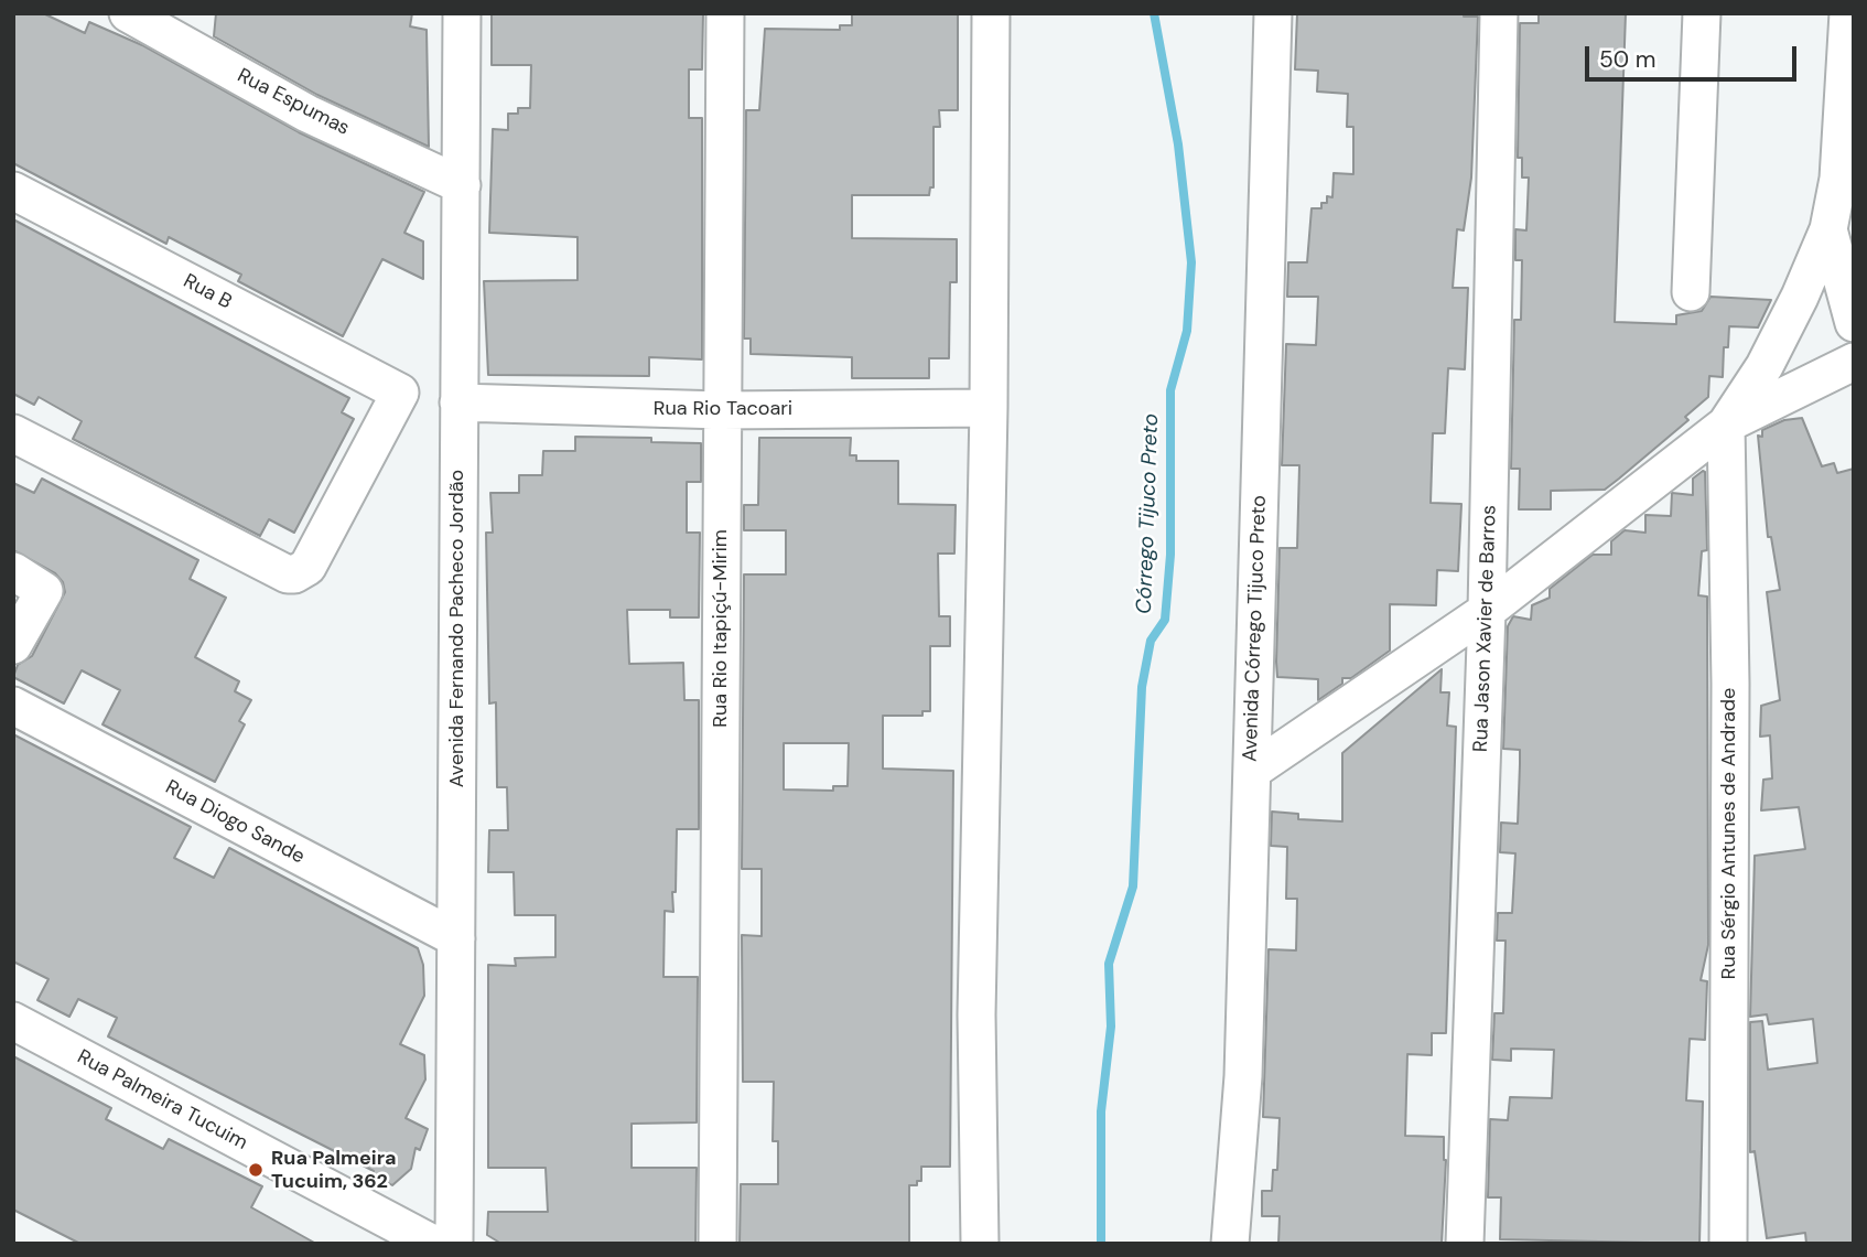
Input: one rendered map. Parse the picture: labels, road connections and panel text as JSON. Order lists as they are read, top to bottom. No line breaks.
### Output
{"streets":{"street":["Rua Espumas","Rua B","Rua Rio Tacoari","Avenida Fernando Pacheco Jordão","Rua Rio Itapiçú-Mirim","Avenida Córrego Tijuco Preto","Rua Jason Xavier de Barros","Rua Diogo Sande","Rua Sérgio Antunes de Andrade","Rua Palmeira Tucuim"]},"crossings":[["Rua Espumas","Avenida Fernando Pacheco Jordão"],["Rua Rio Tacoari","Avenida Fernando Pacheco Jordão"],["Rua Rio Tacoari","Rua Rio Itapiçú-Mirim"],["Avenida Fernando Pacheco Jordão","Rua Diogo Sande"]],"water":["Córrego Tijuco Preto"],"places":["Rua Palmeira Tucuim, 362"],"scale_bar":"50 m"}
